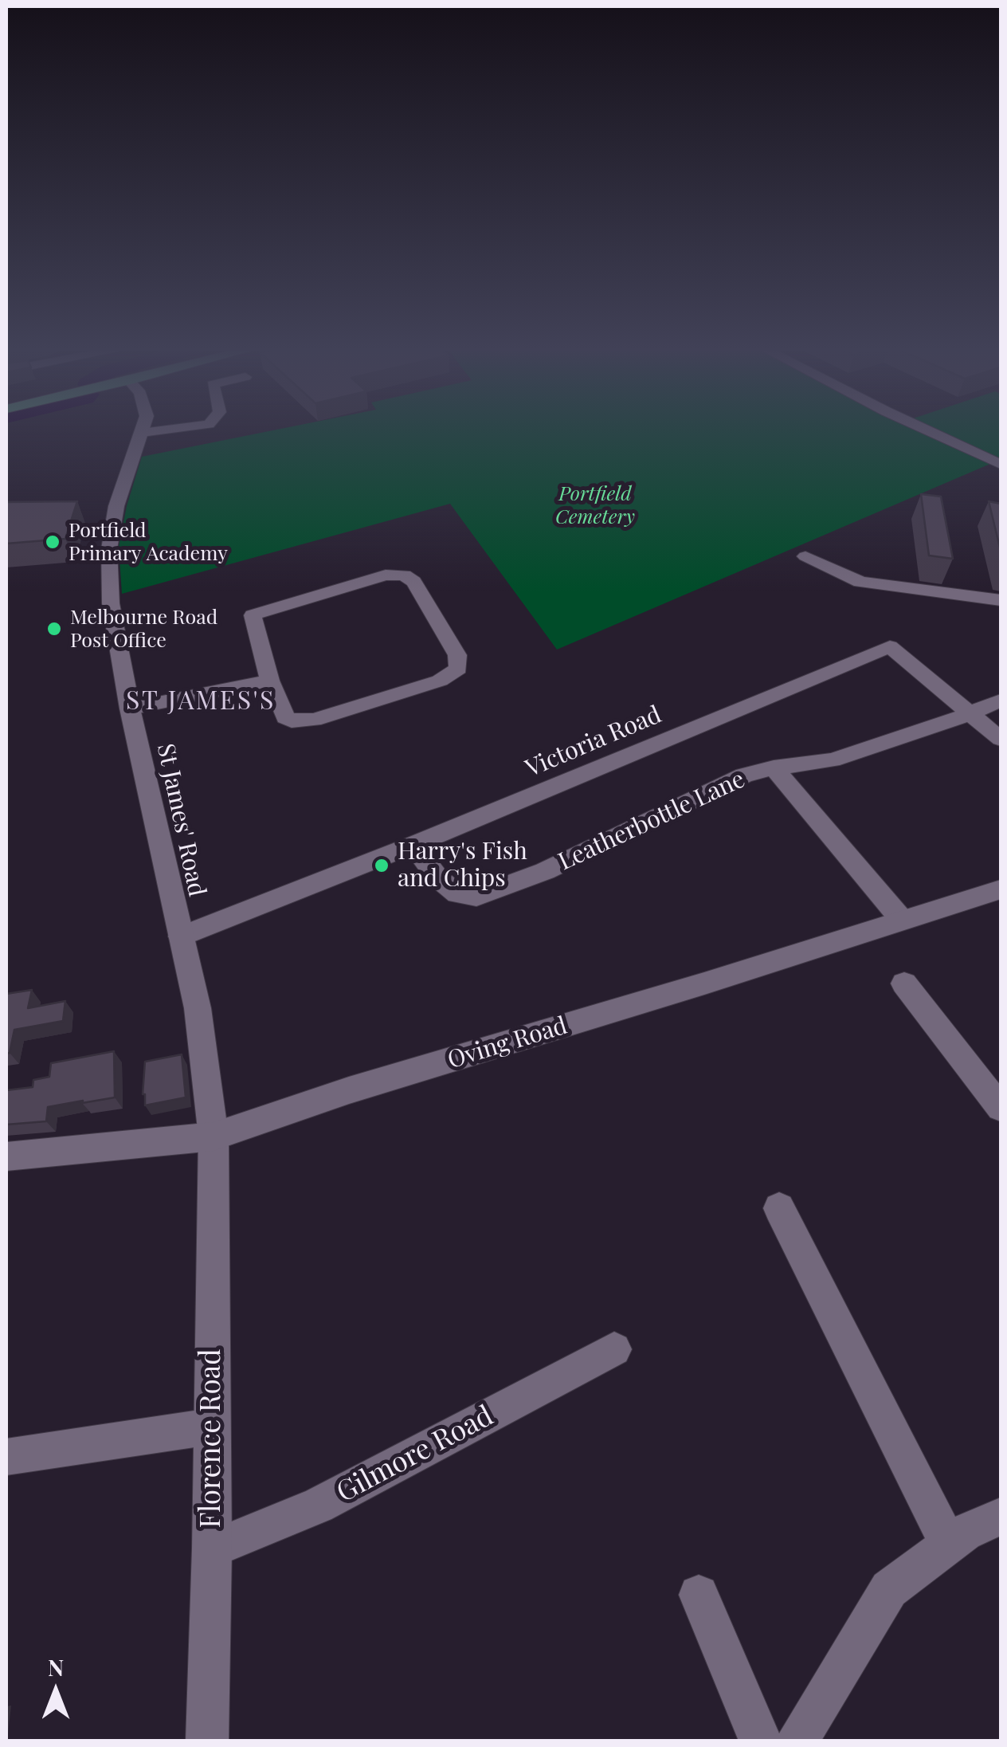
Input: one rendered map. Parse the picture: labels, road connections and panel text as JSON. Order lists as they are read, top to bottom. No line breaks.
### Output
{"streets":{"street":["Victoria Road","St James' Road","Leatherbottle Lane","Oving Road","Florence Road","Gilmore Road"]},"crossings":[["Victoria Road","St James' Road"],["Victoria Road","Leatherbottle Lane"],["St James' Road","Oving Road"],["St James' Road","Florence Road"],["Leatherbottle Lane","Oving Road"],["Oving Road","Florence Road"],["Florence Road","Gilmore Road"]],"districts":["ST JAMES'S"],"parks":["Portfield Cemetery"],"places":["Portfield Primary Academy","Melbourne Road Post Office","Harry's Fish and Chips"],"north":"top"}
